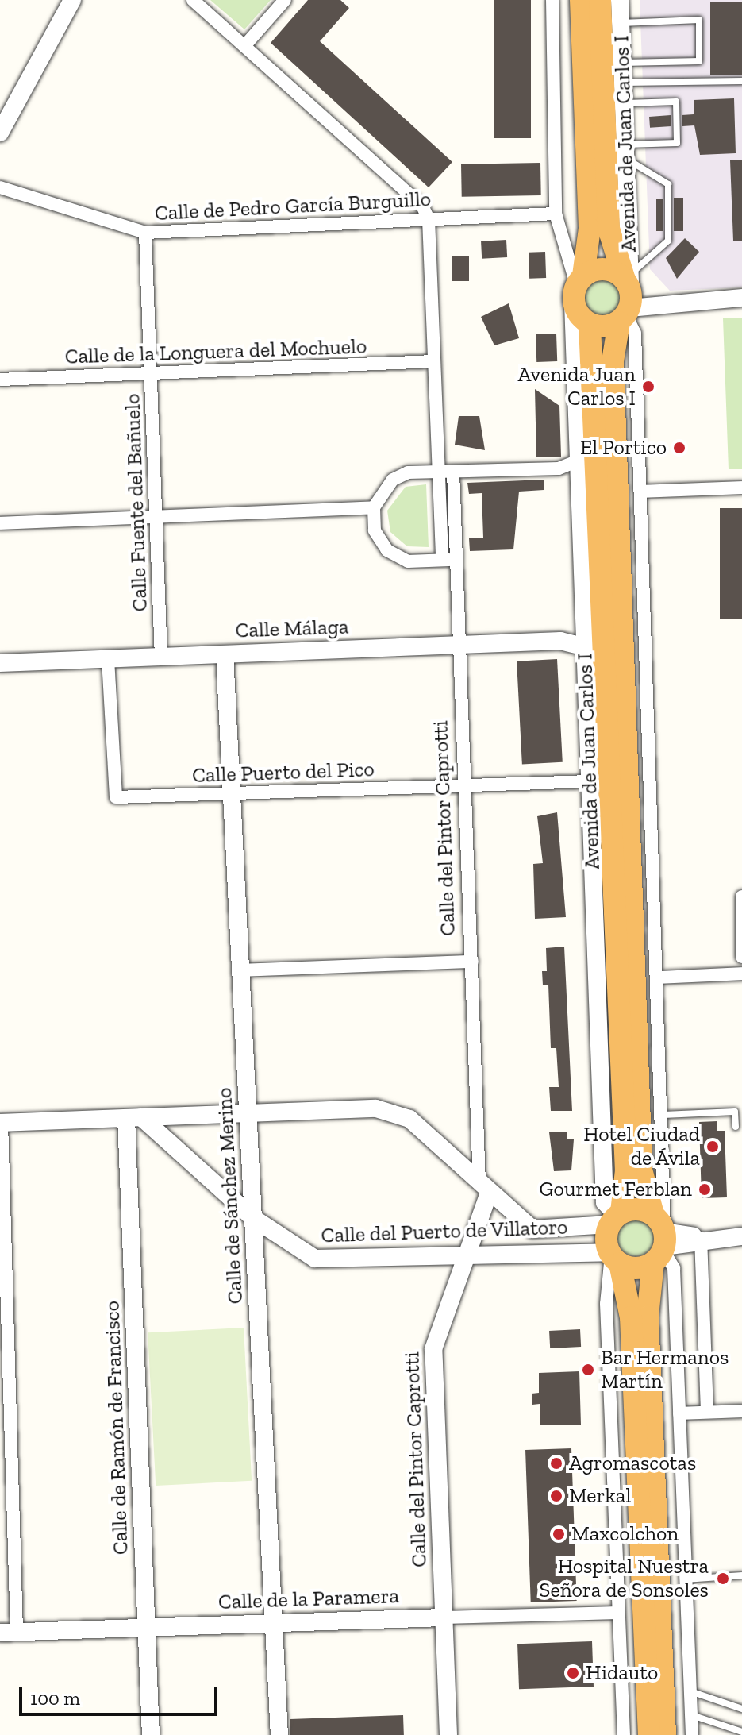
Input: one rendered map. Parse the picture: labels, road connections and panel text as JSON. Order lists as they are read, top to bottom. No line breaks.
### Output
{"streets":{"highway":["Avenida de Juan Carlos I"],"street":["Calle de Pedro García Burguillo","Calle de la Longuera del Mochuelo","Calle Fuente del Bañuelo","Calle Málaga","Calle Puerto del Pico","Calle del Pintor Caprotti","Calle de Sánchez Merino","Calle del Puerto de Villatoro","Calle de Ramón de Francisco","Calle de la Paramera"]},"crossings":[["Avenida de Juan Carlos I","Calle Málaga"],["Avenida de Juan Carlos I","Calle Puerto del Pico"],["Calle de Pedro García Burguillo","Calle Fuente del Bañuelo"],["Calle de la Longuera del Mochuelo","Calle Fuente del Bañuelo"],["Calle Fuente del Bañuelo","Calle Málaga"],["Calle Málaga","Calle Puerto del Pico"],["Calle Málaga","Calle del Pintor Caprotti"],["Calle Málaga","Calle de Sánchez Merino"],["Calle Puerto del Pico","Calle del Pintor Caprotti"],["Calle Puerto del Pico","Calle de Sánchez Merino"],["Calle del Pintor Caprotti","Calle del Puerto de Villatoro"],["Calle del Pintor Caprotti","Calle de la Paramera"],["Calle de Sánchez Merino","Calle del Puerto de Villatoro"],["Calle de Sánchez Merino","Calle de la Paramera"],["Calle del Puerto de Villatoro","Calle de Ramón de Francisco"],["Calle de Ramón de Francisco","Calle de la Paramera"]],"places":["Avenida Juan Carlos I","El Portico","Hotel Ciudad de Ávila","Gourmet Ferblan","Bar Hermanos Martín","Agromascotas","Merkal","Maxcolchon","Hospital Nuestra Señora de Sonsoles","Hidauto"],"scale_bar":"100 m"}
